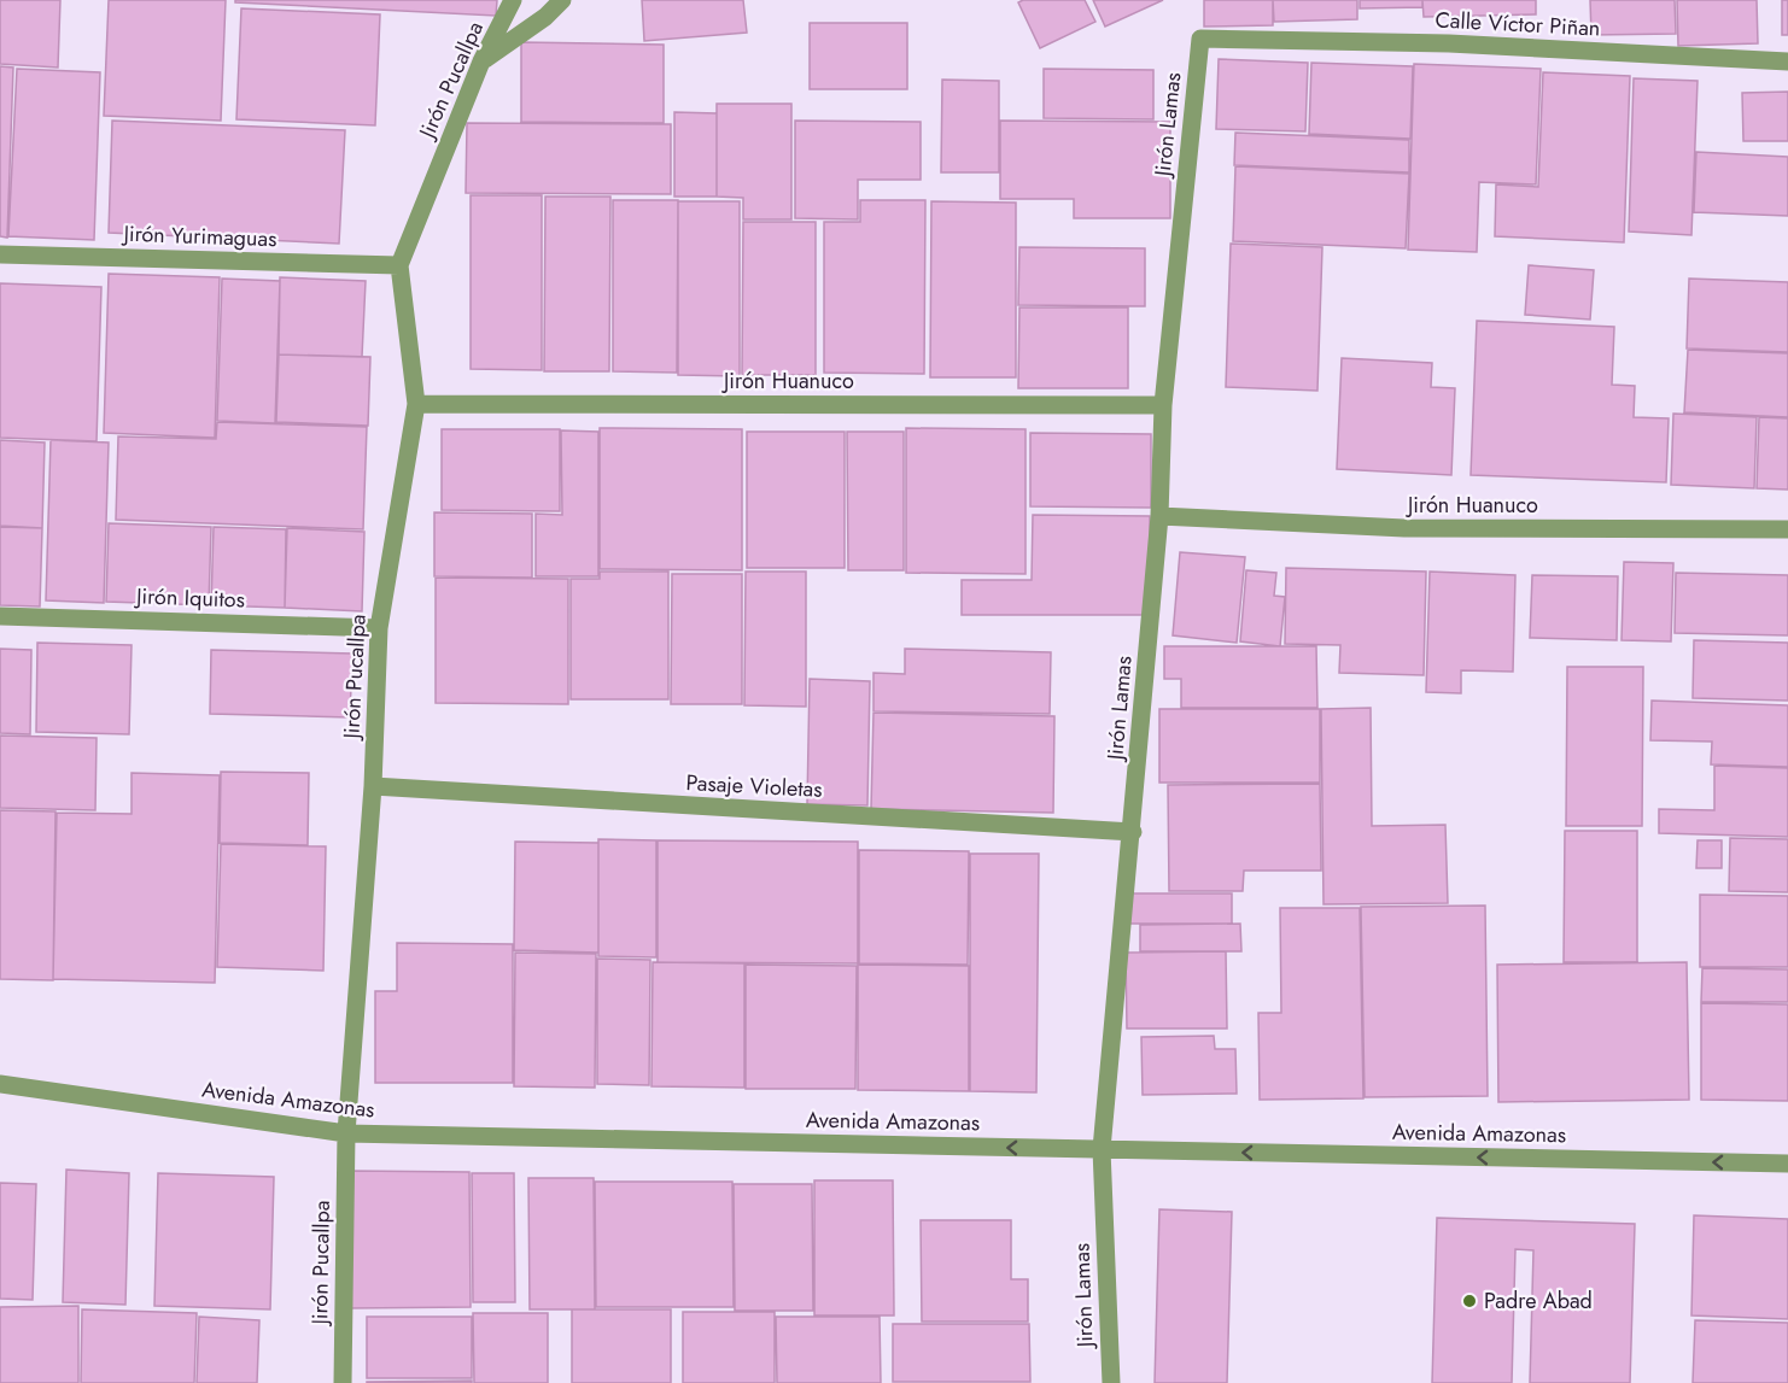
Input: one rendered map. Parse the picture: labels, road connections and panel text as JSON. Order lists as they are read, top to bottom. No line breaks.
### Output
{"streets":{"street":["Calle Víctor Piñan","Jirón Pucallpa","Jirón Lamas","Jirón Yurimaguas","Jirón Huanuco","Jirón Iquitos","Pasaje Violetas","Avenida Amazonas"]},"crossings":[["Calle Víctor Piñan","Jirón Lamas"],["Jirón Pucallpa","Jirón Yurimaguas"],["Jirón Pucallpa","Jirón Huanuco"],["Jirón Pucallpa","Jirón Iquitos"],["Jirón Pucallpa","Pasaje Violetas"],["Jirón Pucallpa","Avenida Amazonas"],["Jirón Lamas","Jirón Huanuco"],["Jirón Lamas","Pasaje Violetas"],["Jirón Lamas","Avenida Amazonas"]],"one_way":["Avenida Amazonas"],"places":["Padre Abad"]}
